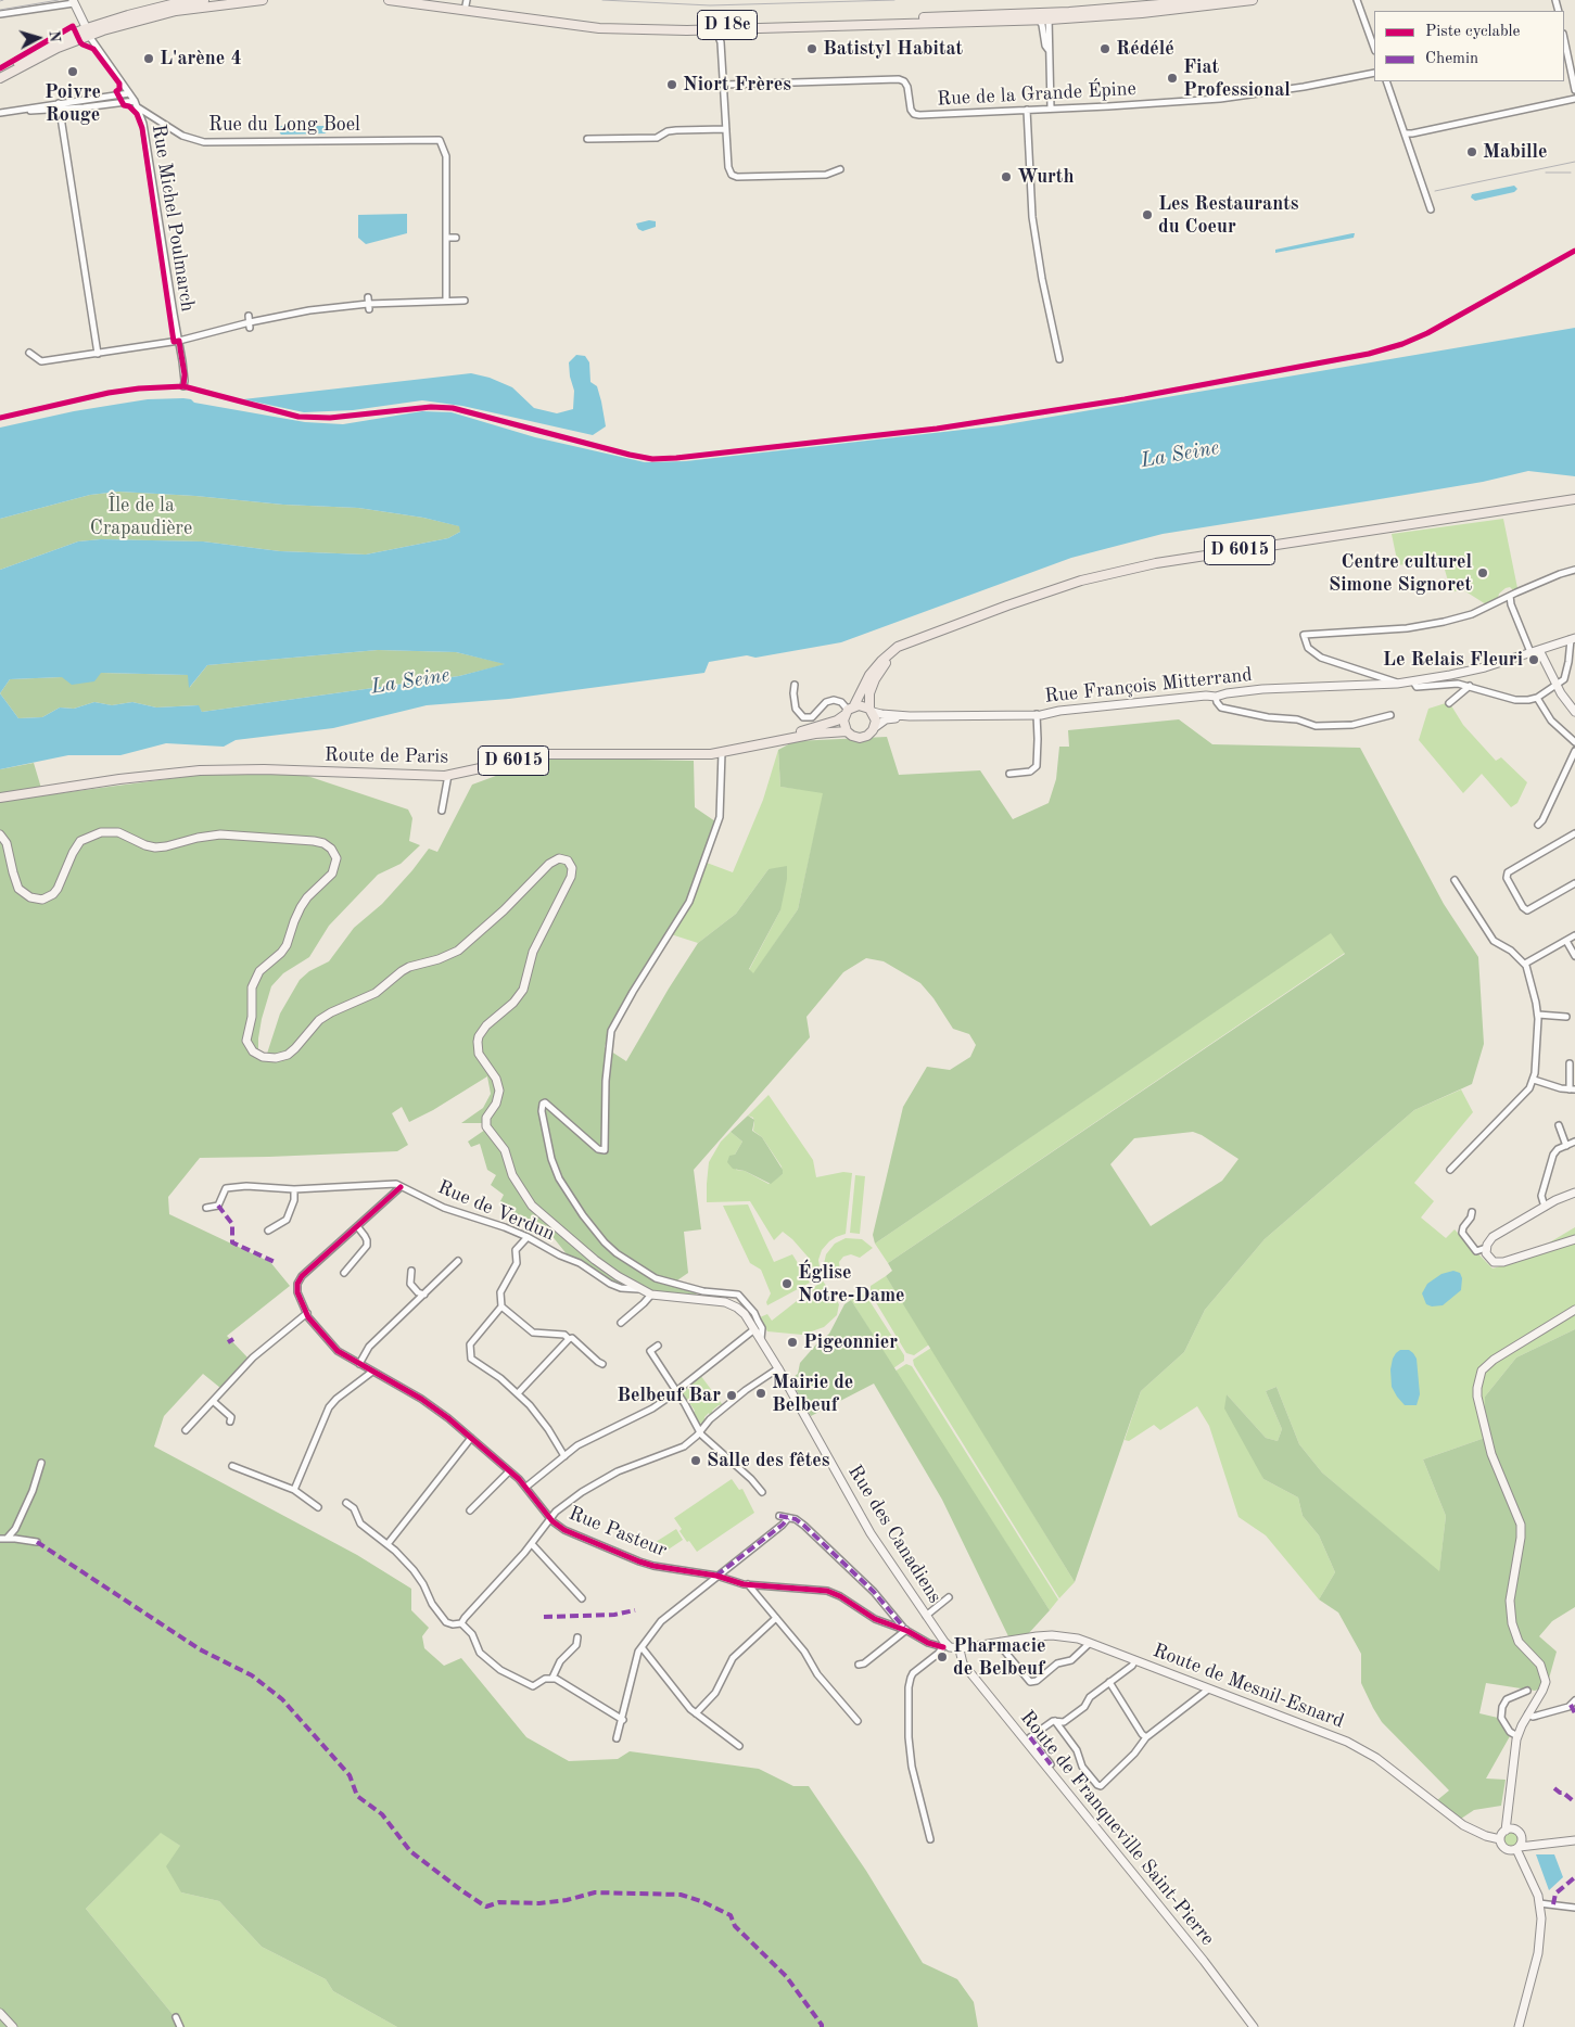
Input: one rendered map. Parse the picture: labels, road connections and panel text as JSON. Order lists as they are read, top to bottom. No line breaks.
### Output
{"streets":{"main road":["D 18e","D 6015","Route de Paris"],"street":["Rue de la Grande Épine","Rue du Long Boel","Rue Michel Poulmarch","Rue François Mitterrand","Rue de Verdun","Rue Pasteur","Rue des Canadiens","Route de Mesnil-Esnard","Route de Franqueville Saint-Pierre"]},"crossings":[["Rue du Long Boel","Rue Michel Poulmarch"],["D 6015","Route de Paris"],["Rue de Verdun","Rue des Canadiens"],["Rue Pasteur","Rue des Canadiens"],["Route de Mesnil-Esnard","Route de Franqueville Saint-Pierre"]],"water":["La Seine"],"parks":["Île de la Crapaudière"],"places":["Batistyl Habitat","Rédélé","L'arène 4","Poivre Rouge","Fiat Professional","Niort Frères","Mabille","Wurth","Les Restaurants du Coeur","Centre culturel Simone Signoret","Le Relais Fleuri","Église Notre-Dame","Pigeonnier","Mairie de Belbeuf","Belbeuf Bar","Salle des fêtes","Pharmacie de Belbeuf"],"legend":["Piste cyclable","Chemin"],"north":"right"}
